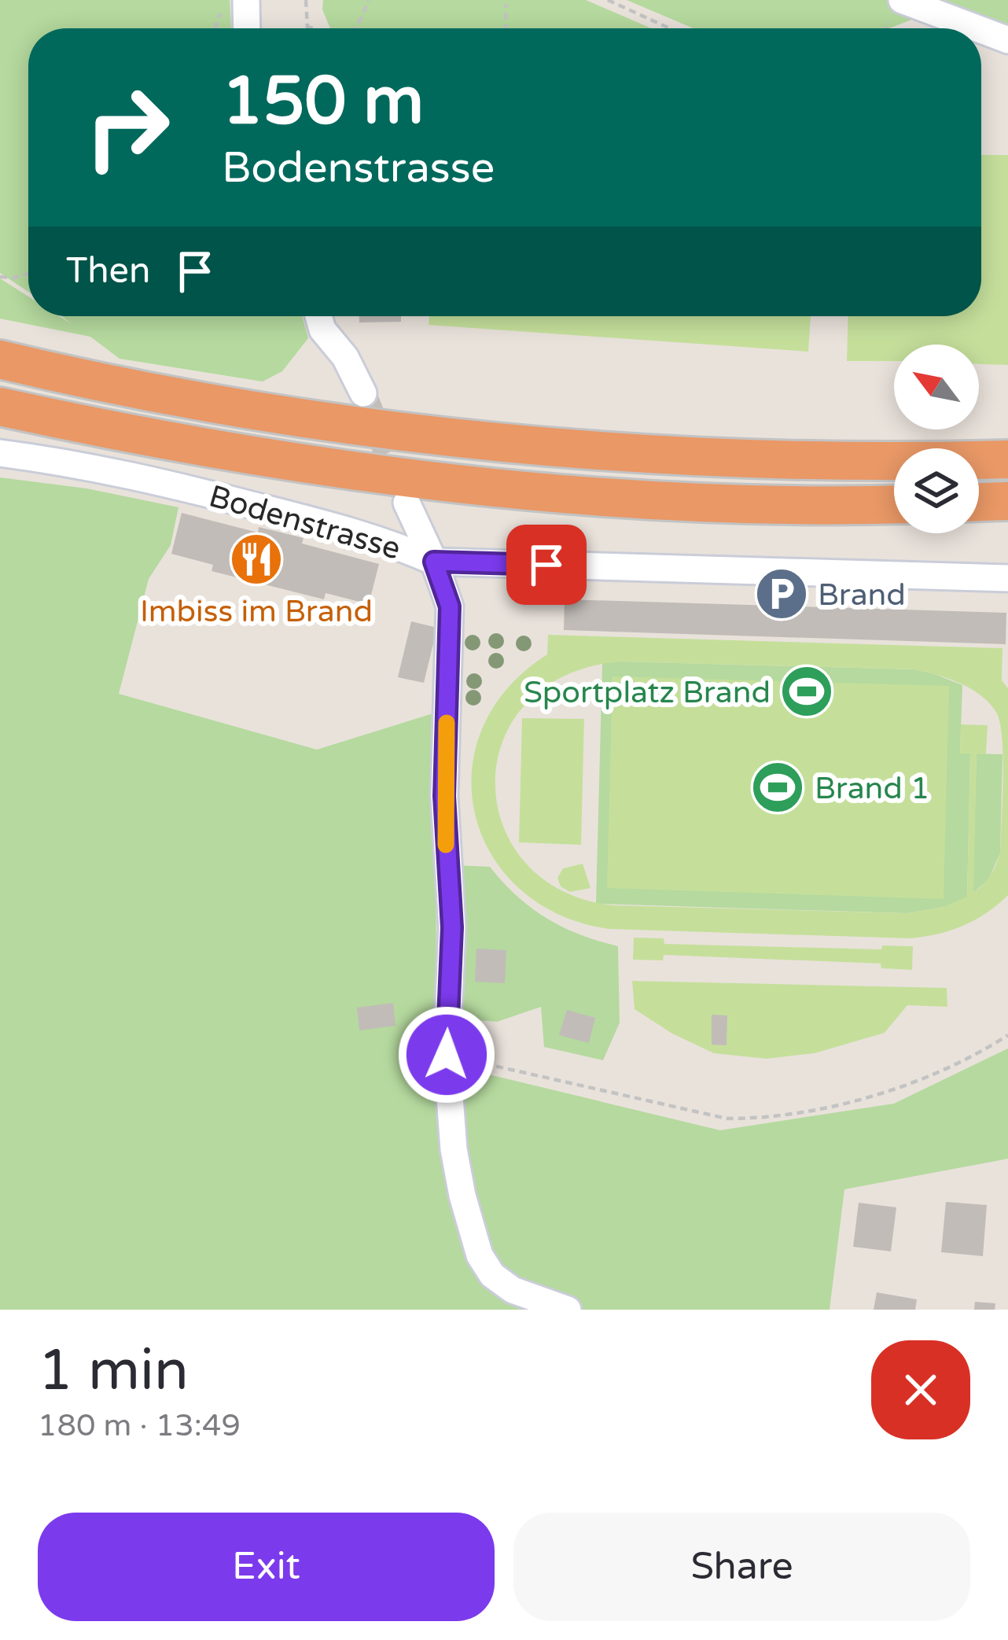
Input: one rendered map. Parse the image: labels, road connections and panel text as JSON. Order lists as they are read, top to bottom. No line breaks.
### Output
{"streets":{"street":["Bodenstrasse"]},"places":{"restaurant":["Imbiss im Brand"],"parking":["Brand"],"sports":["Sportplatz Brand","Brand 1"]},"north":"top left","page":{"turn":["150 m","Bodenstrasse"],"then":"Then","heading":["1 min","180 m · 13:49"],"buttons":["Exit","Share"]}}
